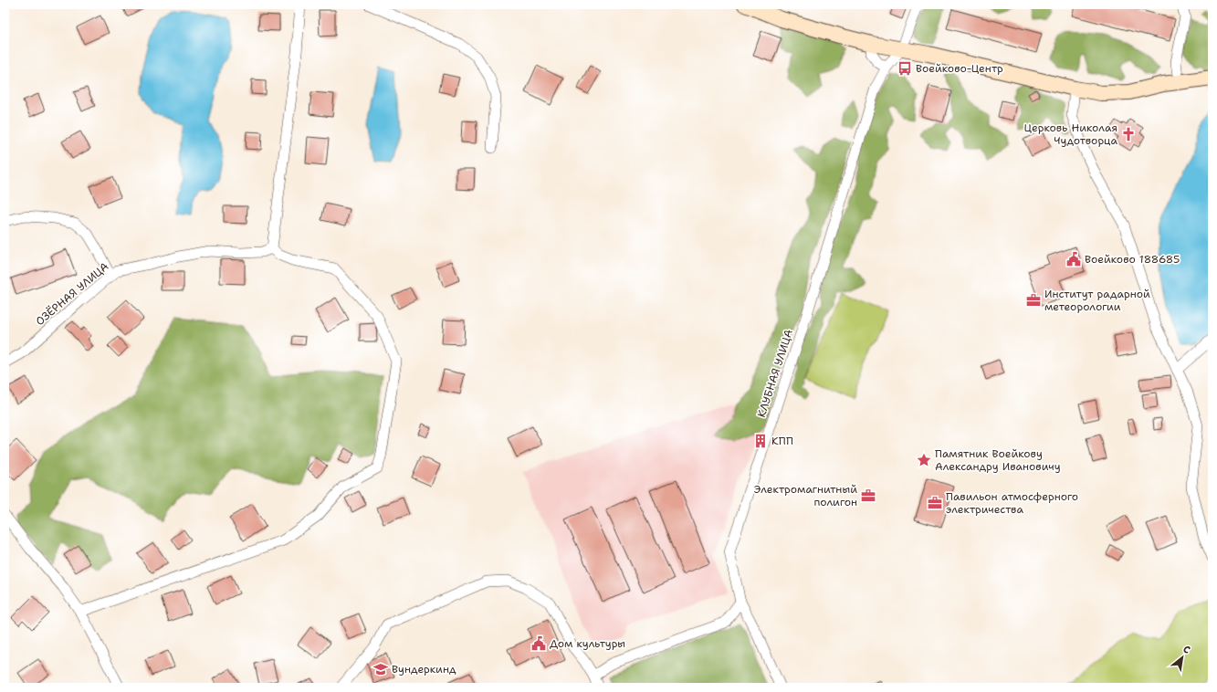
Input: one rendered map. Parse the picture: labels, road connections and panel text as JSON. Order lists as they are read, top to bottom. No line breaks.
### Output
{"streets":{"street":["ОЗЁРНАЯ УЛИЦА","КЛУБНАЯ УЛИЦА"]},"places":{"bus stop":["Воейково-Центр"],"church":["Церковь Николая Чудотворца"],"public building":["Воейково 188685","Дом культуры"],"office":["Институт радарной метеорологии","Электромагнитный полигон","Павильон атмосферного электричества"],"building":["КПП"],"place":["Памятник Воейкову Александру Ивановичу"],"school or university":["Вундеркинд"]},"north":"top right"}
